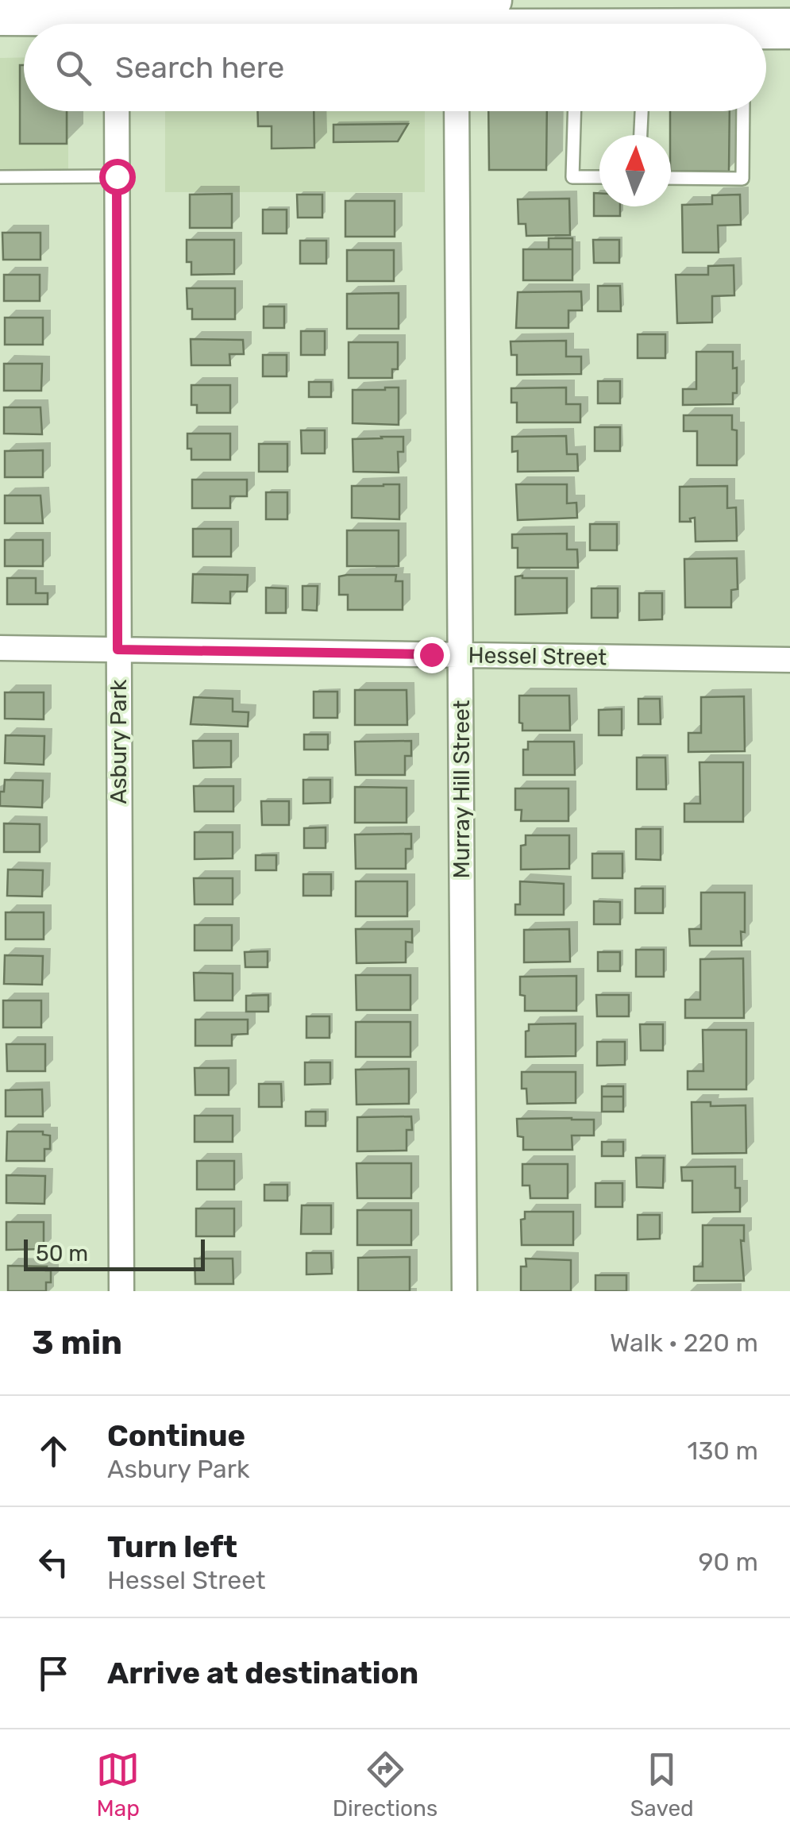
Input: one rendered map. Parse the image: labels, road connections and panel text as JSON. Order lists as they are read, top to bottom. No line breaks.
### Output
{"streets":{"street":["Hessel Street","Asbury Park","Murray Hill Street"]},"crossings":[["Hessel Street","Asbury Park"],["Hessel Street","Murray Hill Street"]],"scale_bar":"50 m","north":"top","page":{"search":"Search here","scale":"50 m","heading":["3 min","Walk · 220 m"],"list":[["Continue","Asbury Park","130 m"],["Turn left","Hessel Street","90 m"],"Arrive at destination"],"nav":["Map","Directions","Saved"]}}
